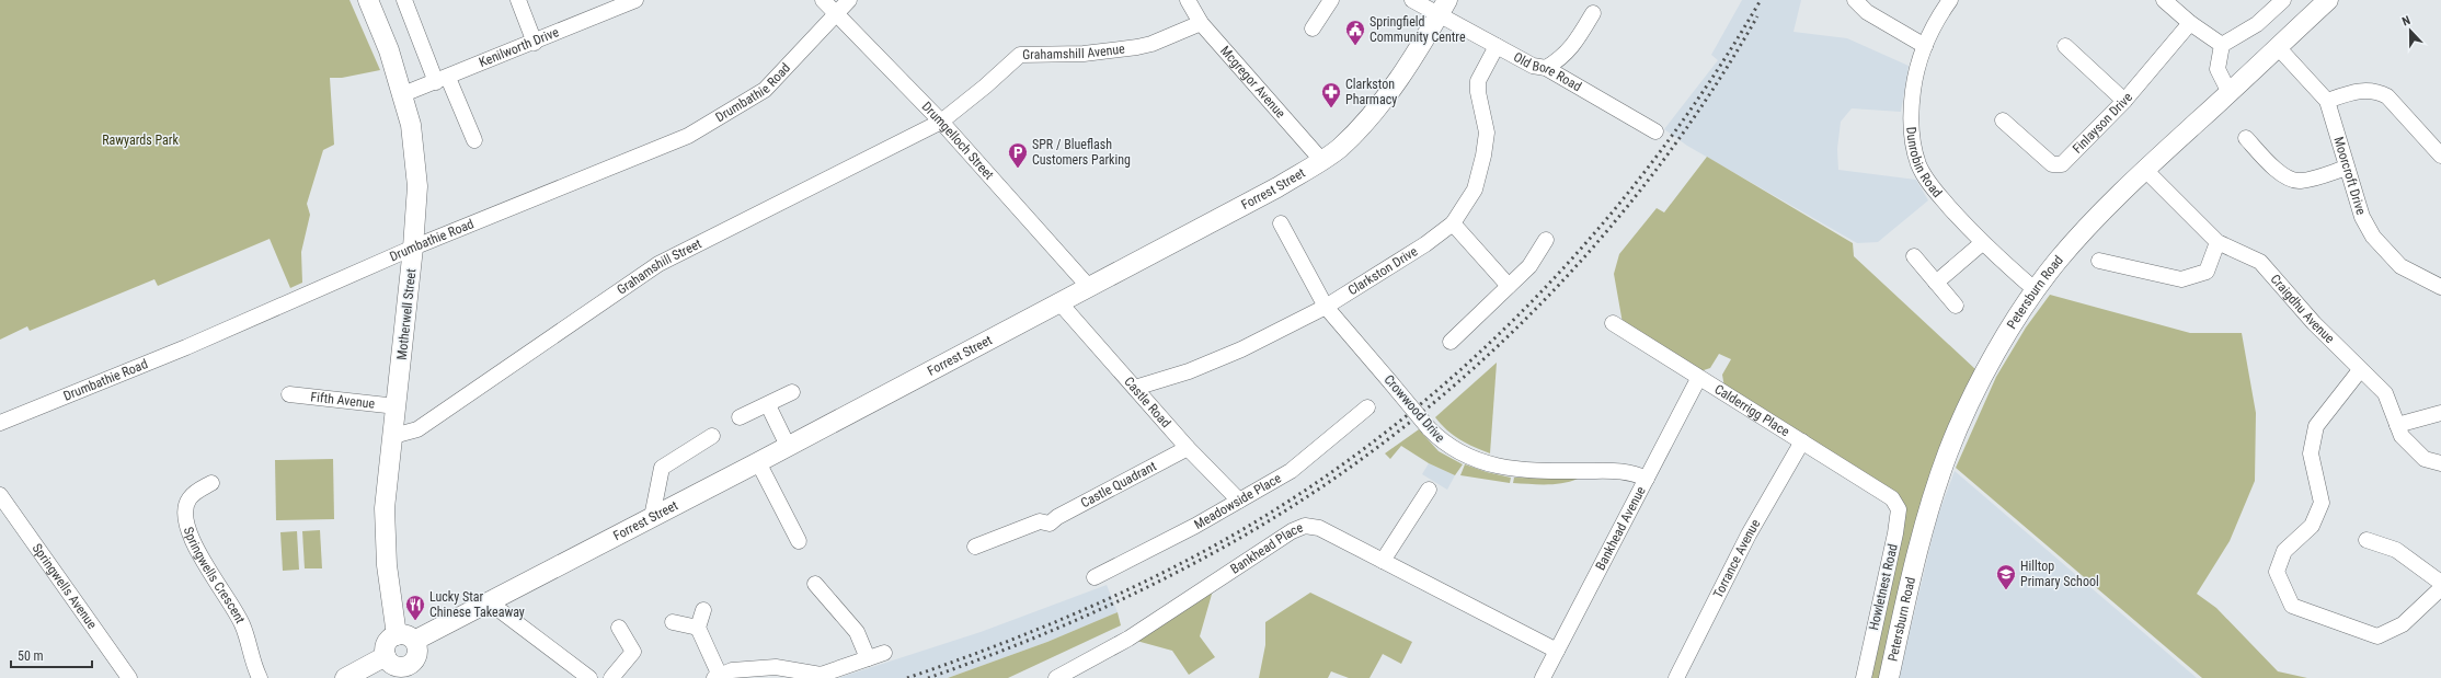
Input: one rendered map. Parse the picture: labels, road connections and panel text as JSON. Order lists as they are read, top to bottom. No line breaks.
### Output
{"streets":{"main road":["Forrest Street","Petersburn Road","Motherwell Street"],"street":["Kenilworth Drive","Grahamshill Avenue","Old Bore Road","Mcgregor Avenue","Drumbathie Road","Finlayson Drive","Drumgelloch Street","Dunrobin Road","Moorcroft Drive","Grahamshill Street","Clarkston Drive","Craigdhu Avenue","Fifth Avenue","Castle Road","Crowwood Drive","Calderrigg Place","Castle Quadrant","Meadowside Place","Bankhead Avenue","Bankhead Place","Torrance Avenue","Springwells Crescent","Springwells Avenue","Howletnest Road"]},"crossings":[["Kenilworth Drive","Motherwell Street"],["Grahamshill Avenue","Mcgregor Avenue"],["Grahamshill Avenue","Drumgelloch Street"],["Grahamshill Avenue","Grahamshill Street"],["Old Bore Road","Forrest Street"],["Old Bore Road","Clarkston Drive"],["Mcgregor Avenue","Forrest Street"],["Drumbathie Road","Drumgelloch Street"],["Drumbathie Road","Motherwell Street"],["Drumgelloch Street","Forrest Street"],["Drumgelloch Street","Grahamshill Street"],["Dunrobin Road","Petersburn Road"],["Moorcroft Drive","Petersburn Road"],["Forrest Street","Motherwell Street"],["Forrest Street","Castle Road"],["Grahamshill Street","Motherwell Street"],["Clarkston Drive","Castle Road"],["Clarkston Drive","Crowwood Drive"],["Petersburn Road","Craigdhu Avenue"],["Motherwell Street","Fifth Avenue"],["Castle Road","Castle Quadrant"],["Castle Road","Meadowside Place"],["Crowwood Drive","Bankhead Avenue"],["Calderrigg Place","Bankhead Avenue"],["Calderrigg Place","Torrance Avenue"],["Calderrigg Place","Howletnest Road"],["Bankhead Avenue","Bankhead Place"]],"parks":["Rawyards Park"],"places":{"public building":["Springfield Community Centre"],"pharmacy":["Clarkston Pharmacy"],"parking":["SPR / Blueflash Customers Parking"],"school or university":["Hilltop Primary School"],"restaurant":["Lucky Star Chinese Takeaway"]},"scale_bar":"50 m","north":"top"}
